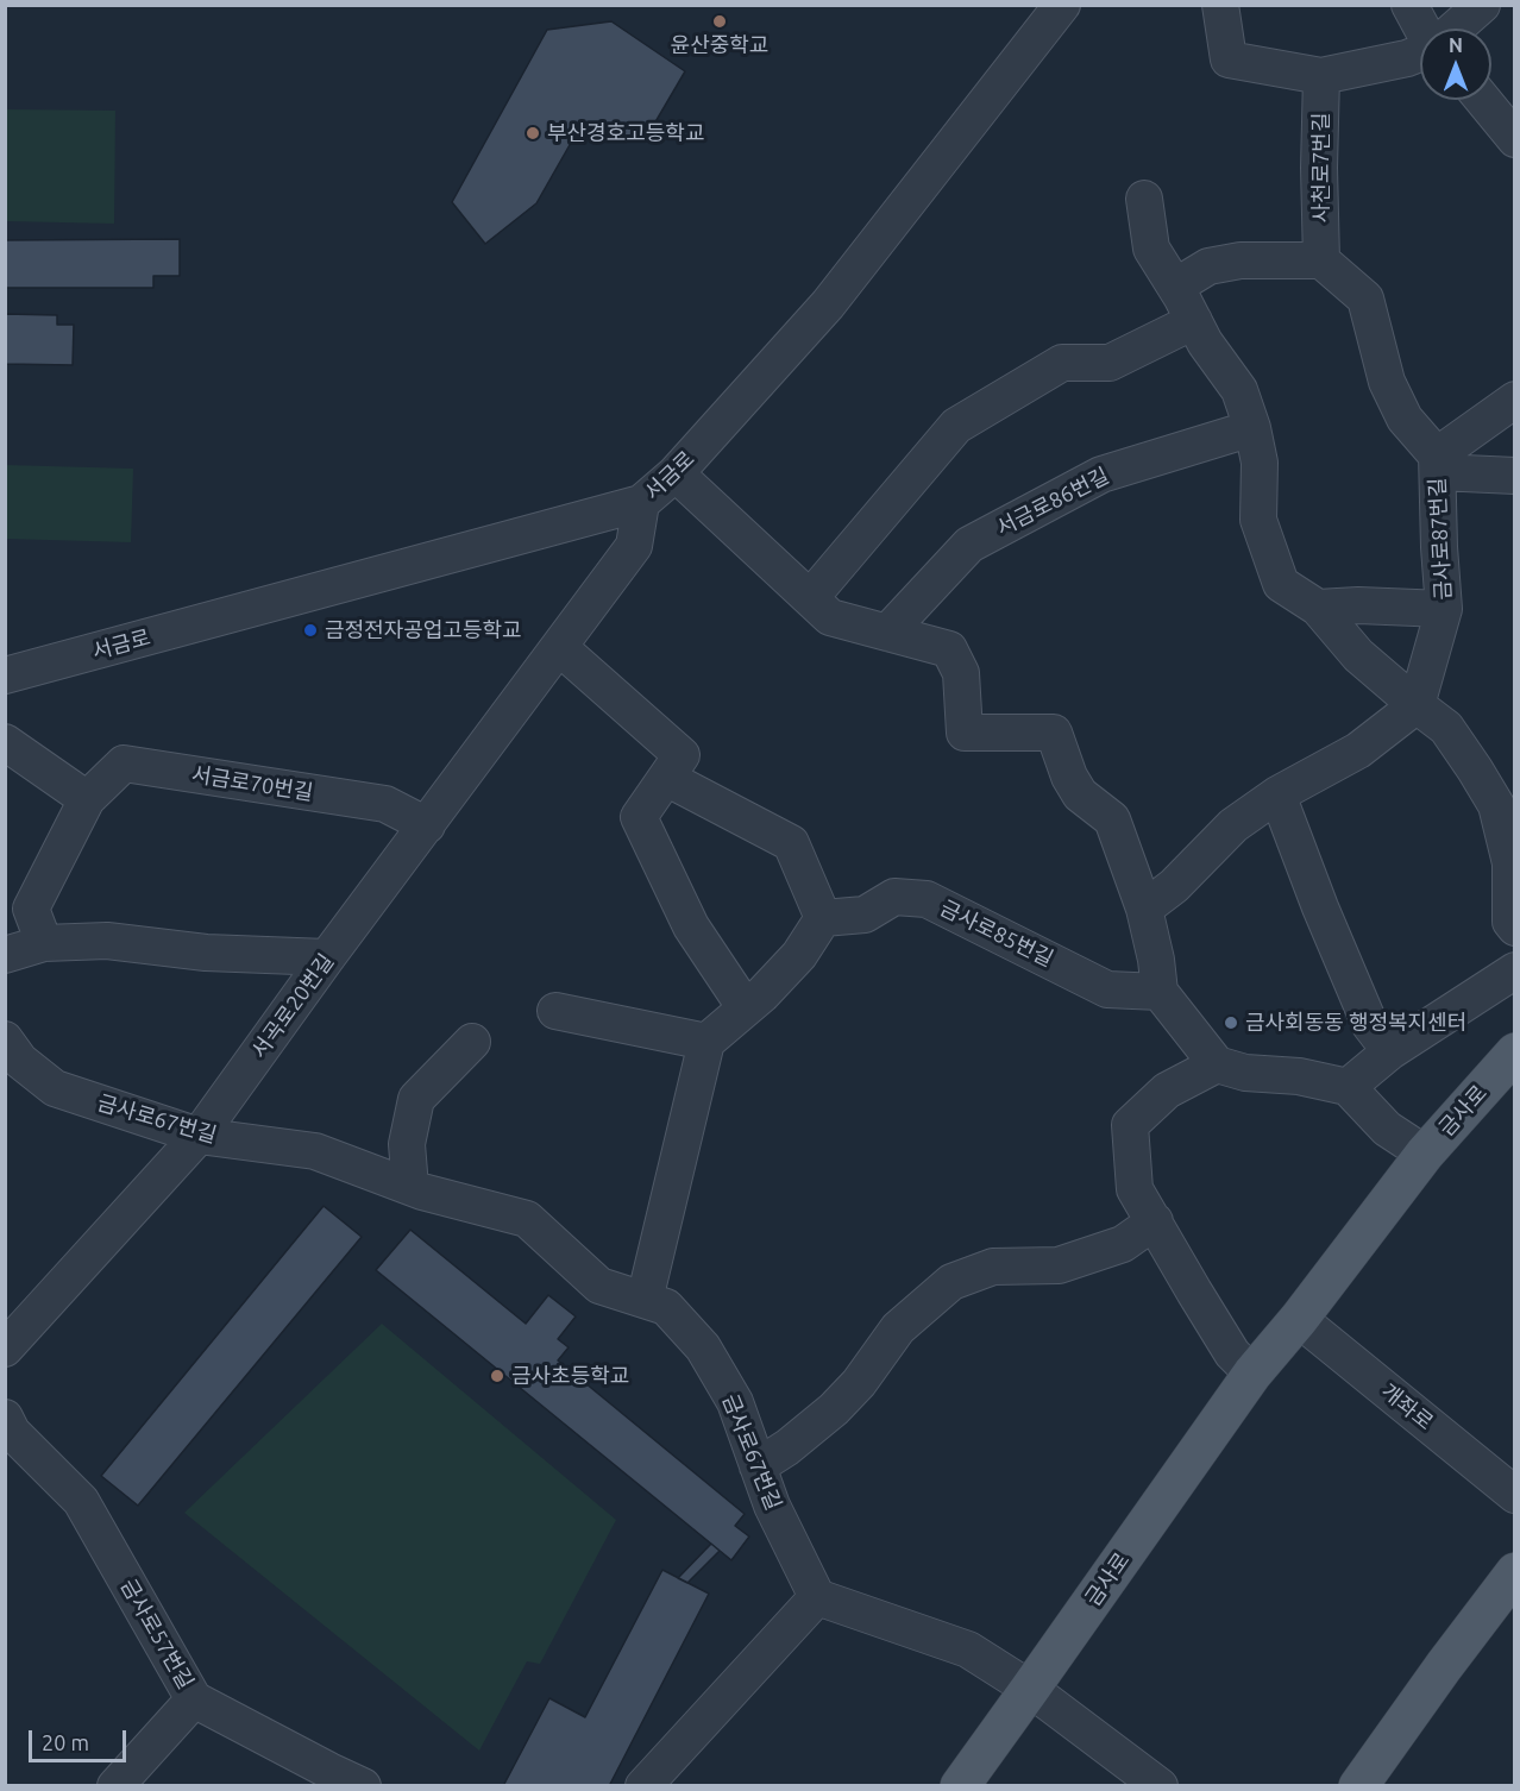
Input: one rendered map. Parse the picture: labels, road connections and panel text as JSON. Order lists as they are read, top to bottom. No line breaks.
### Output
{"streets":{"main road":["금사로"],"street":["사천로7번길","서금로","서금로86번길","금사로87번길","서금로70번길","금사로85번길","서곡로20번길","금사로67번길","개좌로","금사로57번길"]},"crossings":[["사천로7번길","금사로87번길"],["서금로","서곡로20번길"],["서금로70번길","서곡로20번길"],["서곡로20번길","금사로67번길"],["금사로","개좌로"]],"places":["윤산중학교","부산경호고등학교","금정전자공업고등학교","금사회동동 행정복지센터","금사초등학교"],"scale_bar":"20 m","north":"top"}
